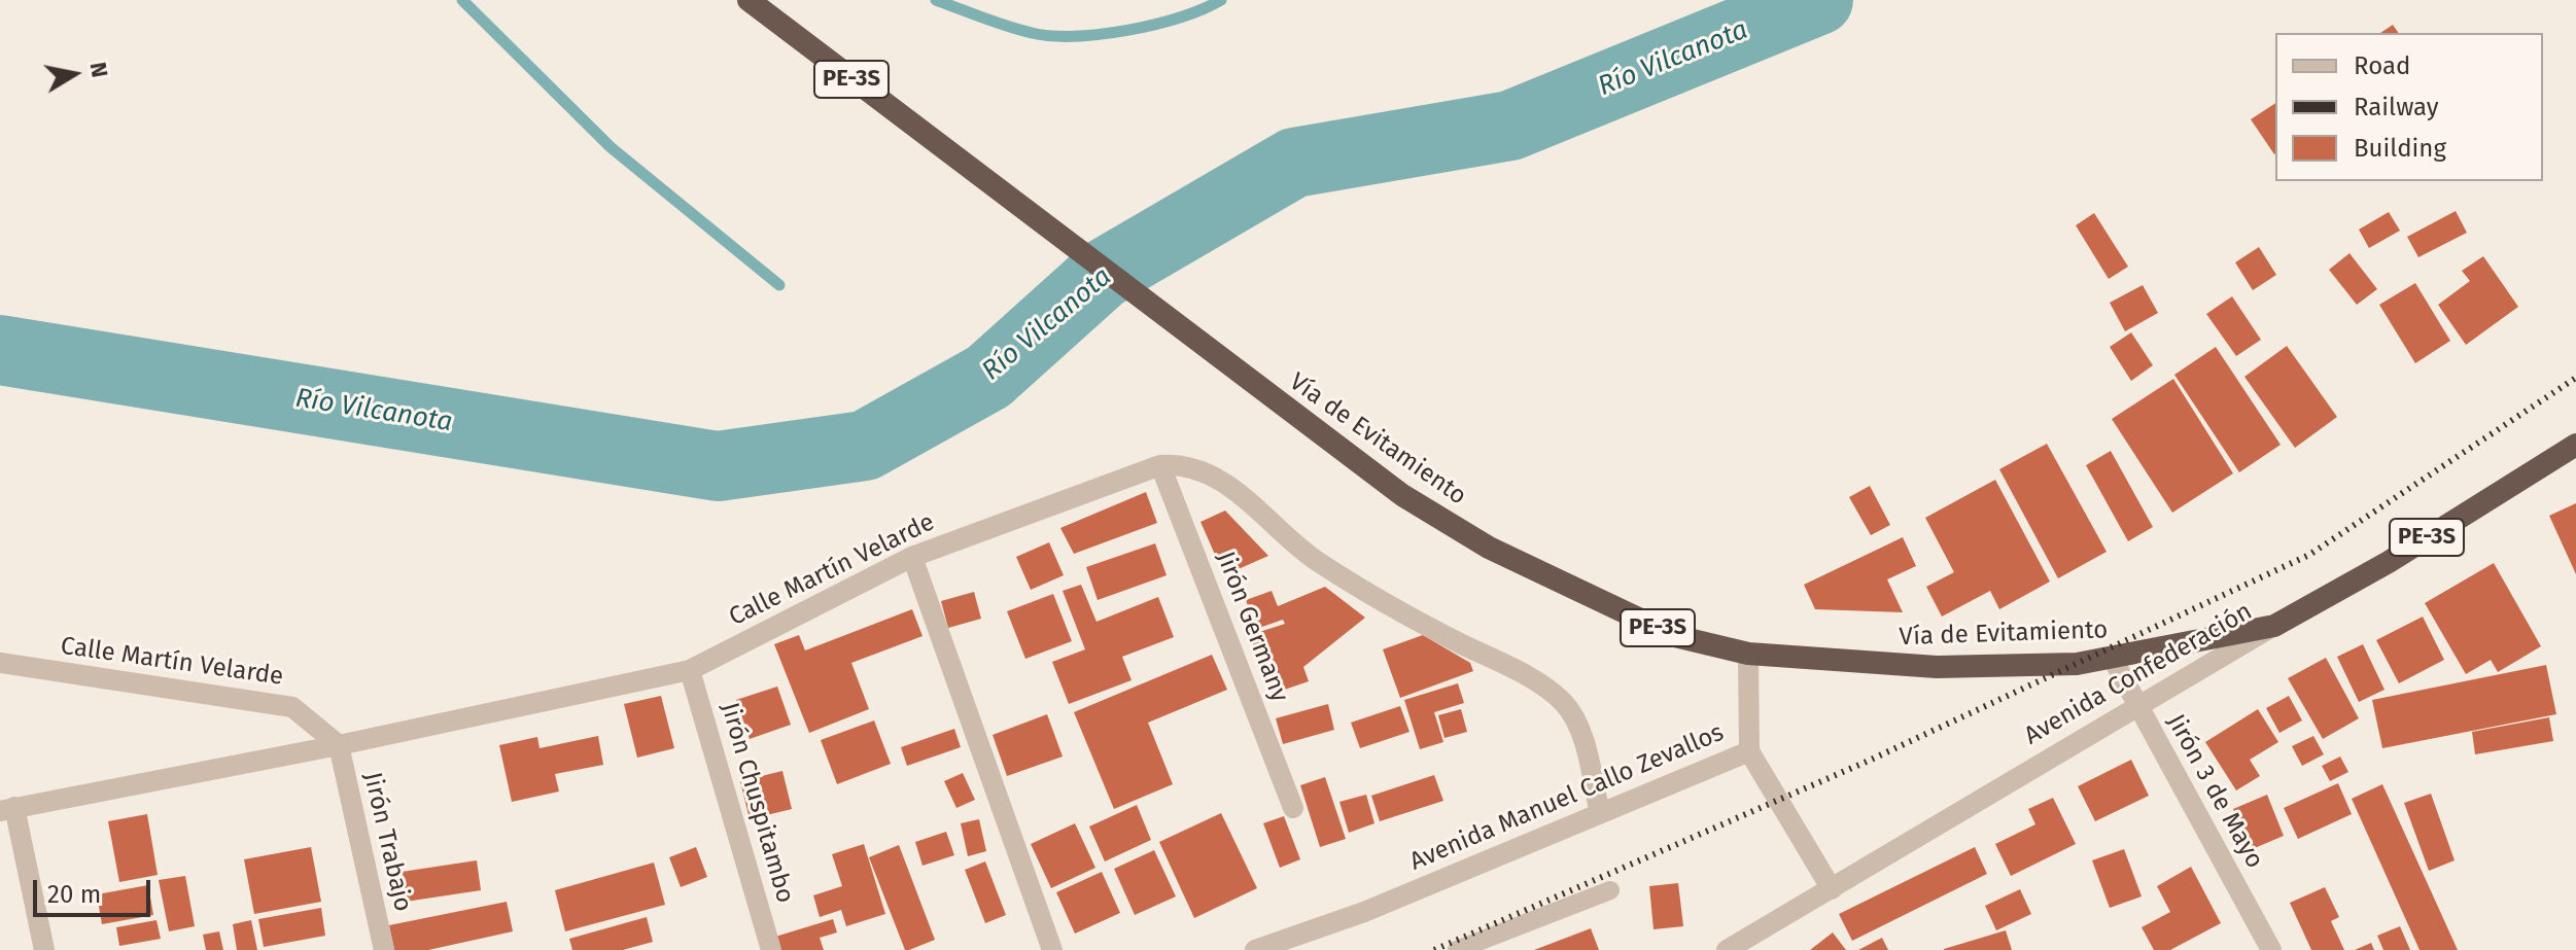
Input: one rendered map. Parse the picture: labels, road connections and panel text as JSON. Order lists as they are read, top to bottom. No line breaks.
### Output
{"streets":{"highway":["PE-3S","Vía de Evitamiento","Avenida Confederación"],"street":["Calle Martín Velarde","Jirón Germany","Jirón 3 de Mayo","Avenida Manuel Callo Zevallos","Jirón Chuspitambo","Jirón Trabajo"]},"crossings":[["Vía de Evitamiento","Avenida Confederación"],["Vía de Evitamiento","Jirón 3 de Mayo"],["Calle Martín Velarde","Jirón Germany"],["Calle Martín Velarde","Avenida Manuel Callo Zevallos"],["Calle Martín Velarde","Jirón Chuspitambo"],["Calle Martín Velarde","Jirón Trabajo"],["Avenida Confederación","Jirón 3 de Mayo"],["Avenida Confederación","Avenida Manuel Callo Zevallos"]],"water":["Río Vilcanota"],"legend":["Road","Railway","Building"],"scale_bar":"20 m","north":"right"}
